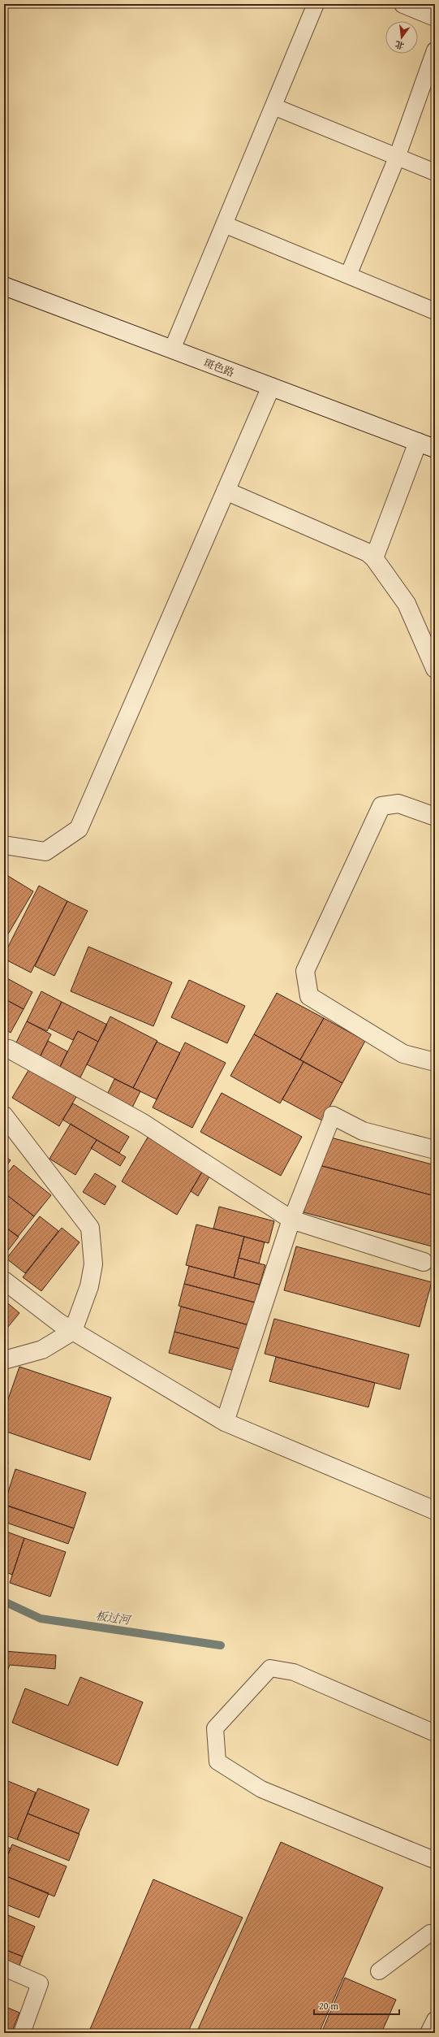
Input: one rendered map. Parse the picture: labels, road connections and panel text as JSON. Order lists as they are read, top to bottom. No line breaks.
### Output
{"streets":{"street":["斑色路"]},"water":["板过河"],"scale_bar":"20 m","north":"bottom"}
